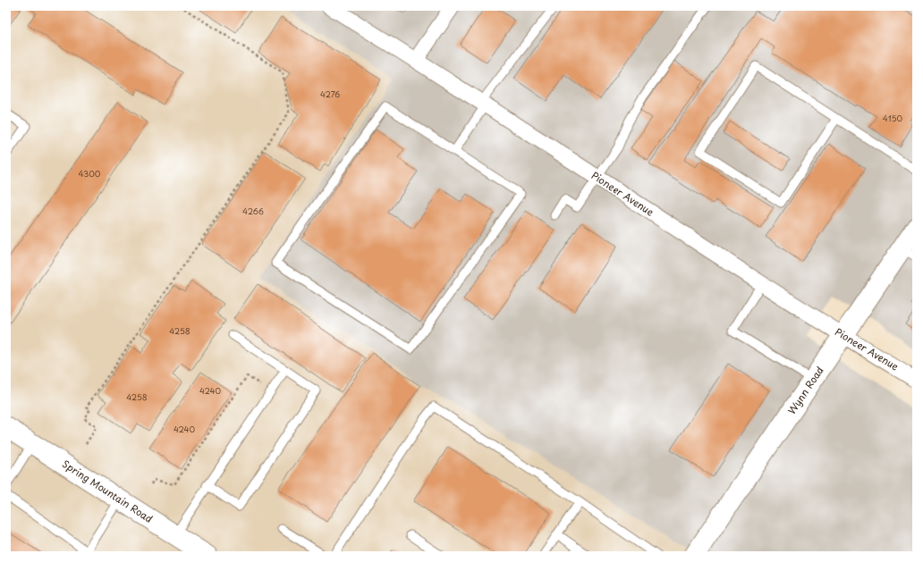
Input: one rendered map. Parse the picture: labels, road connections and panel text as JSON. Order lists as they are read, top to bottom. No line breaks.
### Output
{"streets":{"street":["Pioneer Avenue","Wynn Road","Spring Mountain Road"]},"crossings":[["Pioneer Avenue","Wynn Road"]],"house_numbers":["4276","4150","4300","4266","4258","4240","4258","4240"]}
